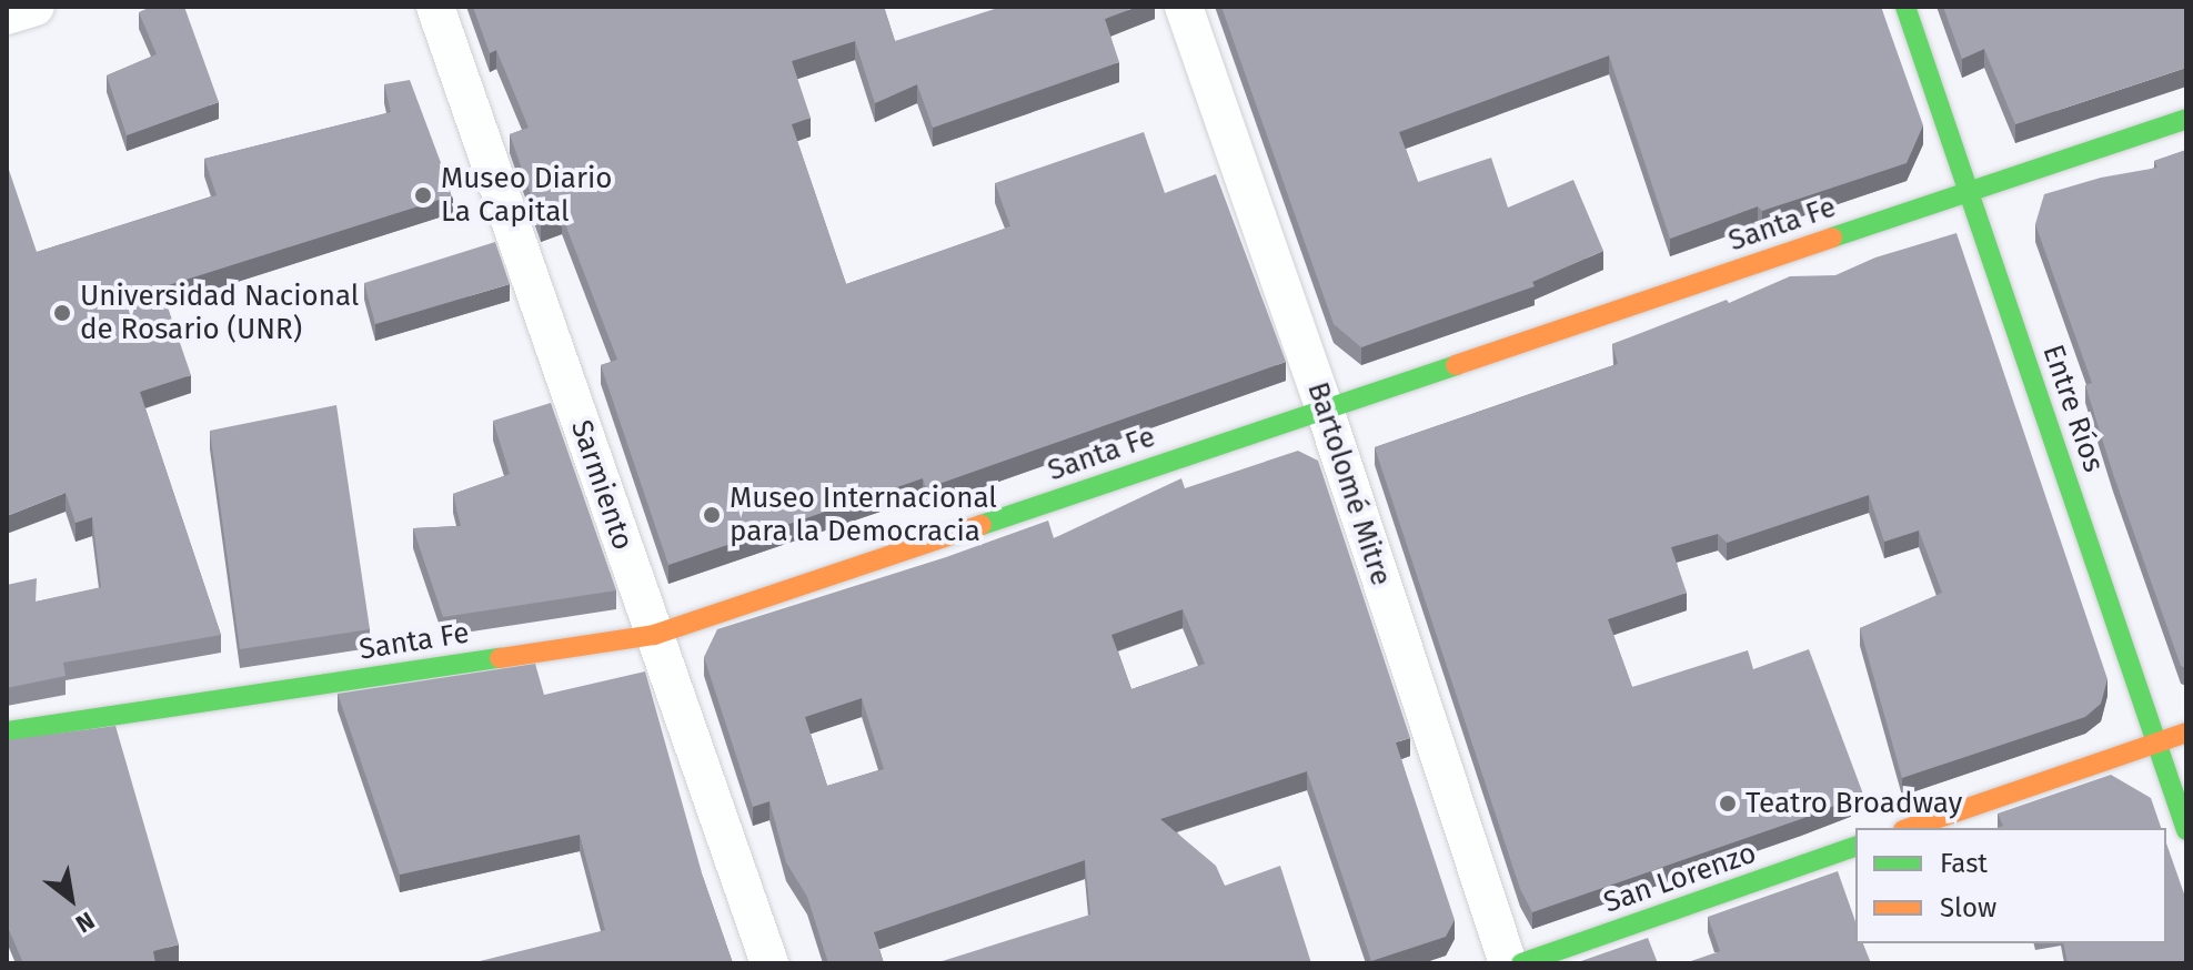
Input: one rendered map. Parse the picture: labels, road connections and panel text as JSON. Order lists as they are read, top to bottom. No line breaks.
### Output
{"streets":{"main road":["Santa Fe","Entre Ríos","San Lorenzo"],"street":["Bartolomé Mitre","Sarmiento"]},"crossings":[["Santa Fe","Entre Ríos"],["Santa Fe","Bartolomé Mitre"],["Santa Fe","Sarmiento"]],"places":["Museo Diario La Capital","Universidad Nacional de Rosario (UNR)","Museo Internacional para la Democracia","Teatro Broadway"],"legend":["Fast","Slow"],"north":"bottom right"}
